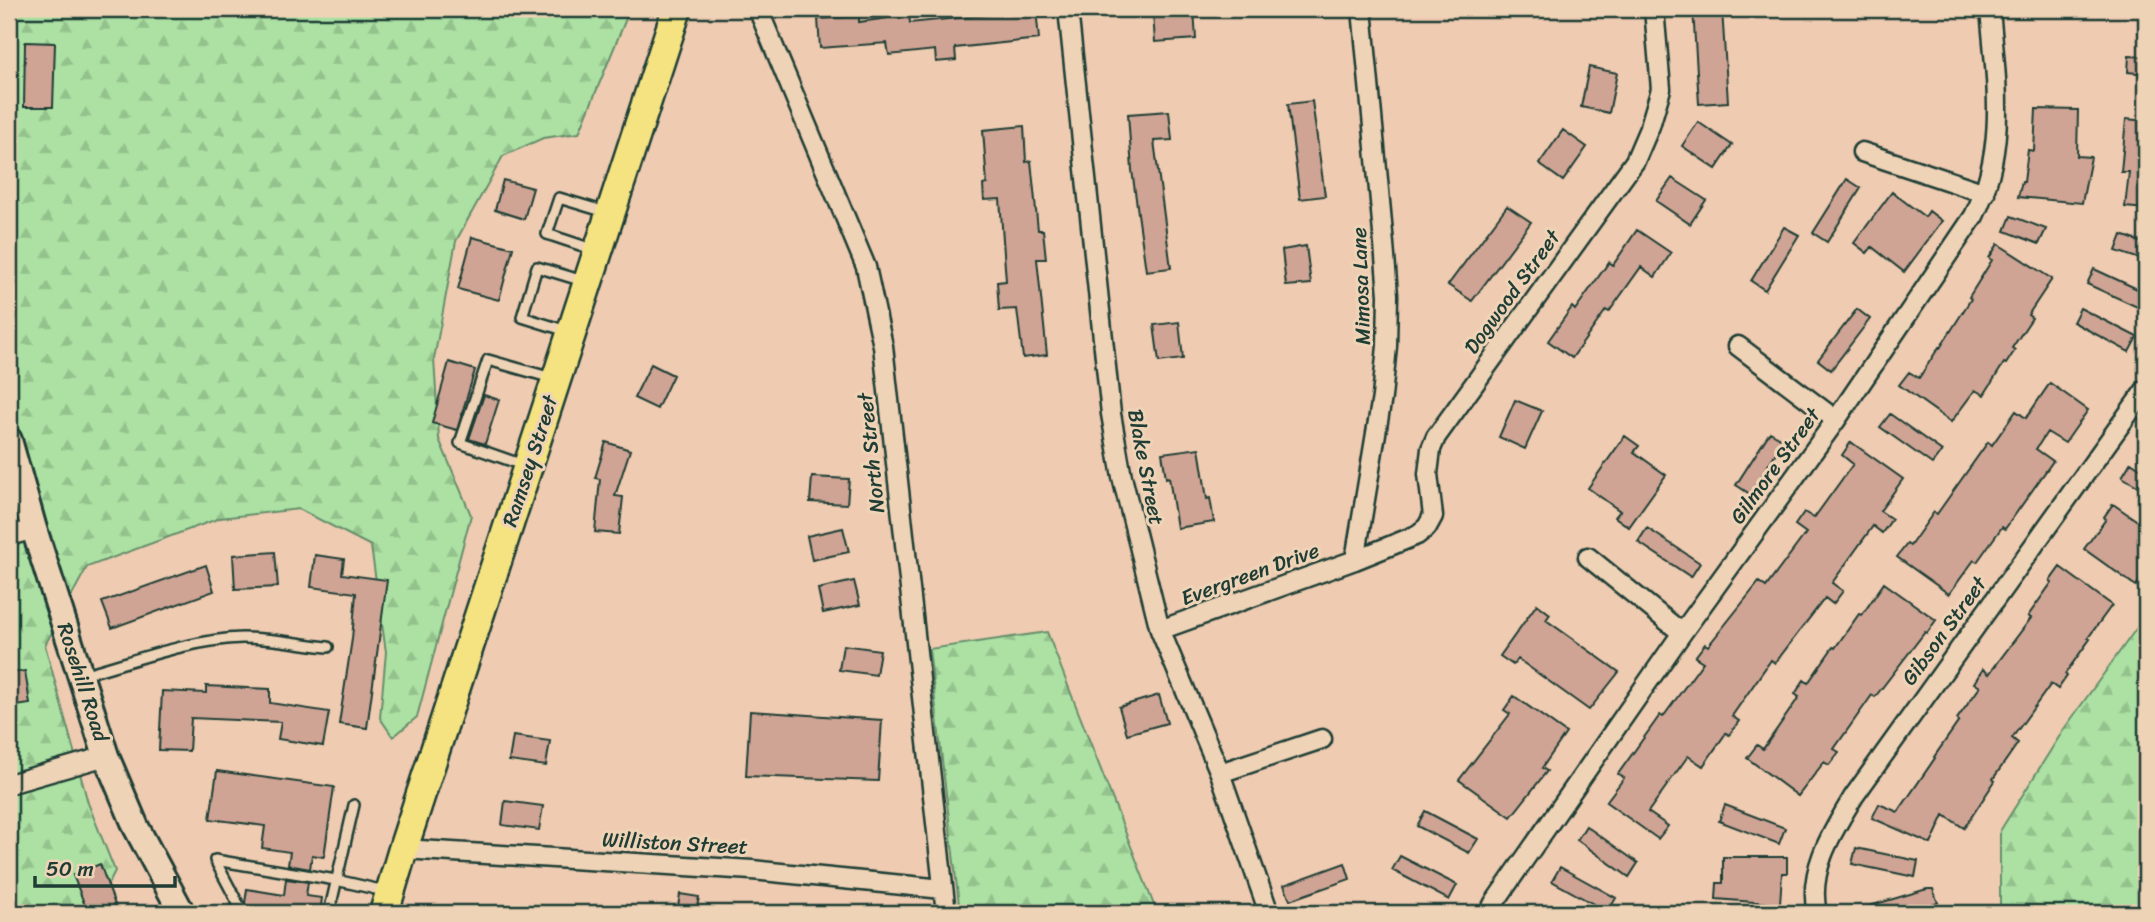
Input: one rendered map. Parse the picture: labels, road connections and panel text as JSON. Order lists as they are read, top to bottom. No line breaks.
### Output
{"streets":{"main road":["Ramsey Street","Rosehill Road"],"street":["Mimosa Lane","Dogwood Street","North Street","Gilmore Street","Blake Street","Evergreen Drive","Gibson Street","Williston Street"]},"crossings":[["Mimosa Lane","Dogwood Street"],["Mimosa Lane","Evergreen Drive"],["Dogwood Street","Evergreen Drive"],["North Street","Williston Street"],["Ramsey Street","Williston Street"],["Blake Street","Evergreen Drive"]],"scale_bar":"50 m"}
